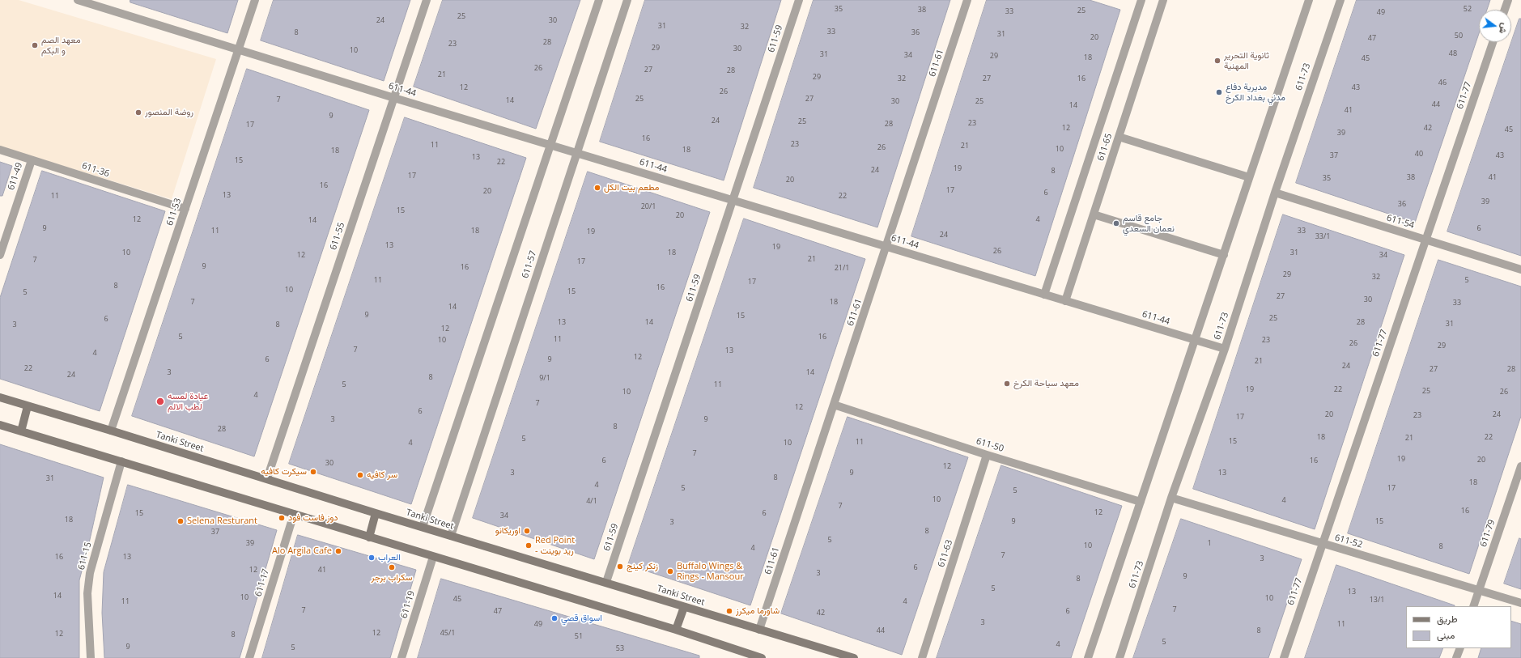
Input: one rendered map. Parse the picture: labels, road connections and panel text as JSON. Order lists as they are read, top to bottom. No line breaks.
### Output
{"streets":{"street":["611-59","611-61","611-73","611-44","611-77","611-65","611-36","611-49","611-53","611-54","611-55","611-57","Tanki Street","611-50","611-79","611-52","611-63","611-15","611-17","611-19"]},"crossings":[["611-59","611-44"],["611-59","Tanki Street"],["611-61","611-44"],["611-61","Tanki Street"],["611-61","611-50"],["611-73","611-44"],["611-73","611-54"],["611-73","611-52"],["611-44","611-65"],["611-44","611-53"],["611-44","611-55"],["611-44","611-57"],["611-77","611-54"],["611-77","611-52"],["611-36","611-49"],["611-36","611-53"],["611-53","Tanki Street"],["611-55","Tanki Street"],["611-57","Tanki Street"],["611-50","611-63"],["611-79","611-52"]],"places":["معهد الصم و البكم","ثانوية التحرير المهنية","مديرية دفاع مدني بغداد الكرخ","روضة المنصور","مطعم بيت الكل","جامع قاسم نعمان السعدي","معهد سياحة الكرخ","عيادة لمسه لطب الالم","سيكرت كافيه","سر كافيه","دوز فاست فود","Selena Resturant","اوريكانو","Red Point - ريد بوينت","Alo Argila Cafe","العراب","زنكر كينج","سكراب برجر","Buffalo Wings & Rings - Mansour","شاورما ميكرز","اسواق قصي"],"house_numbers":["35","52","38","25","33","49","25","24","30","31","32","33","8","36","31","50","20","47","28","23","29","30","10","48","31","34","29","18","45","26","27","28","21","29","32","27","16","46","12","43","26","25","27","7","14","30","25","44","14","41","9","24","25","23","28","17","12","42","45","39","16","23","11","21","26","10","18","18","40","37","43","13","15","22","19","24","8","17","38","41","35","20","16","17","20","6","13","11","22","39","36","20/1","15","20","12","4","14","9","6","11","18","33","19","24","33/1","13","19","26","10","18","31","12","34","21","7","17","9","16","21/1","29","32","11","5","17","8","16","10","15","5","27","30","7","18","33","14","9","15","25","6","13","14","28","31","3","8","12","5","16","11","10","23","26","29","7","13","4","12","6","9","21","24","22","27","28","3","14","24","8","9/1","5","11","19","22","25","10","26","4","7","12","6","20","24","23","17","3","9","8","28","18","22","21","5","15","11","4","10","7","19","20","6","16","30","12","3","9","13","8","31","18","4","5","17","5","10","4","4/1","7","16","12","15","6","34","18","9","15","3","8","37","5","39","1","10","8","4","7","16","13","3","6","12","41","3","9","8","5","13","14","10","10","45","13/1","11","4","7","7","47","6","42","3","49","11","44","8","12","45/1","12","8","51","5","4","9","5","53"],"legend":["طريق","مبنى"],"north":"right"}
